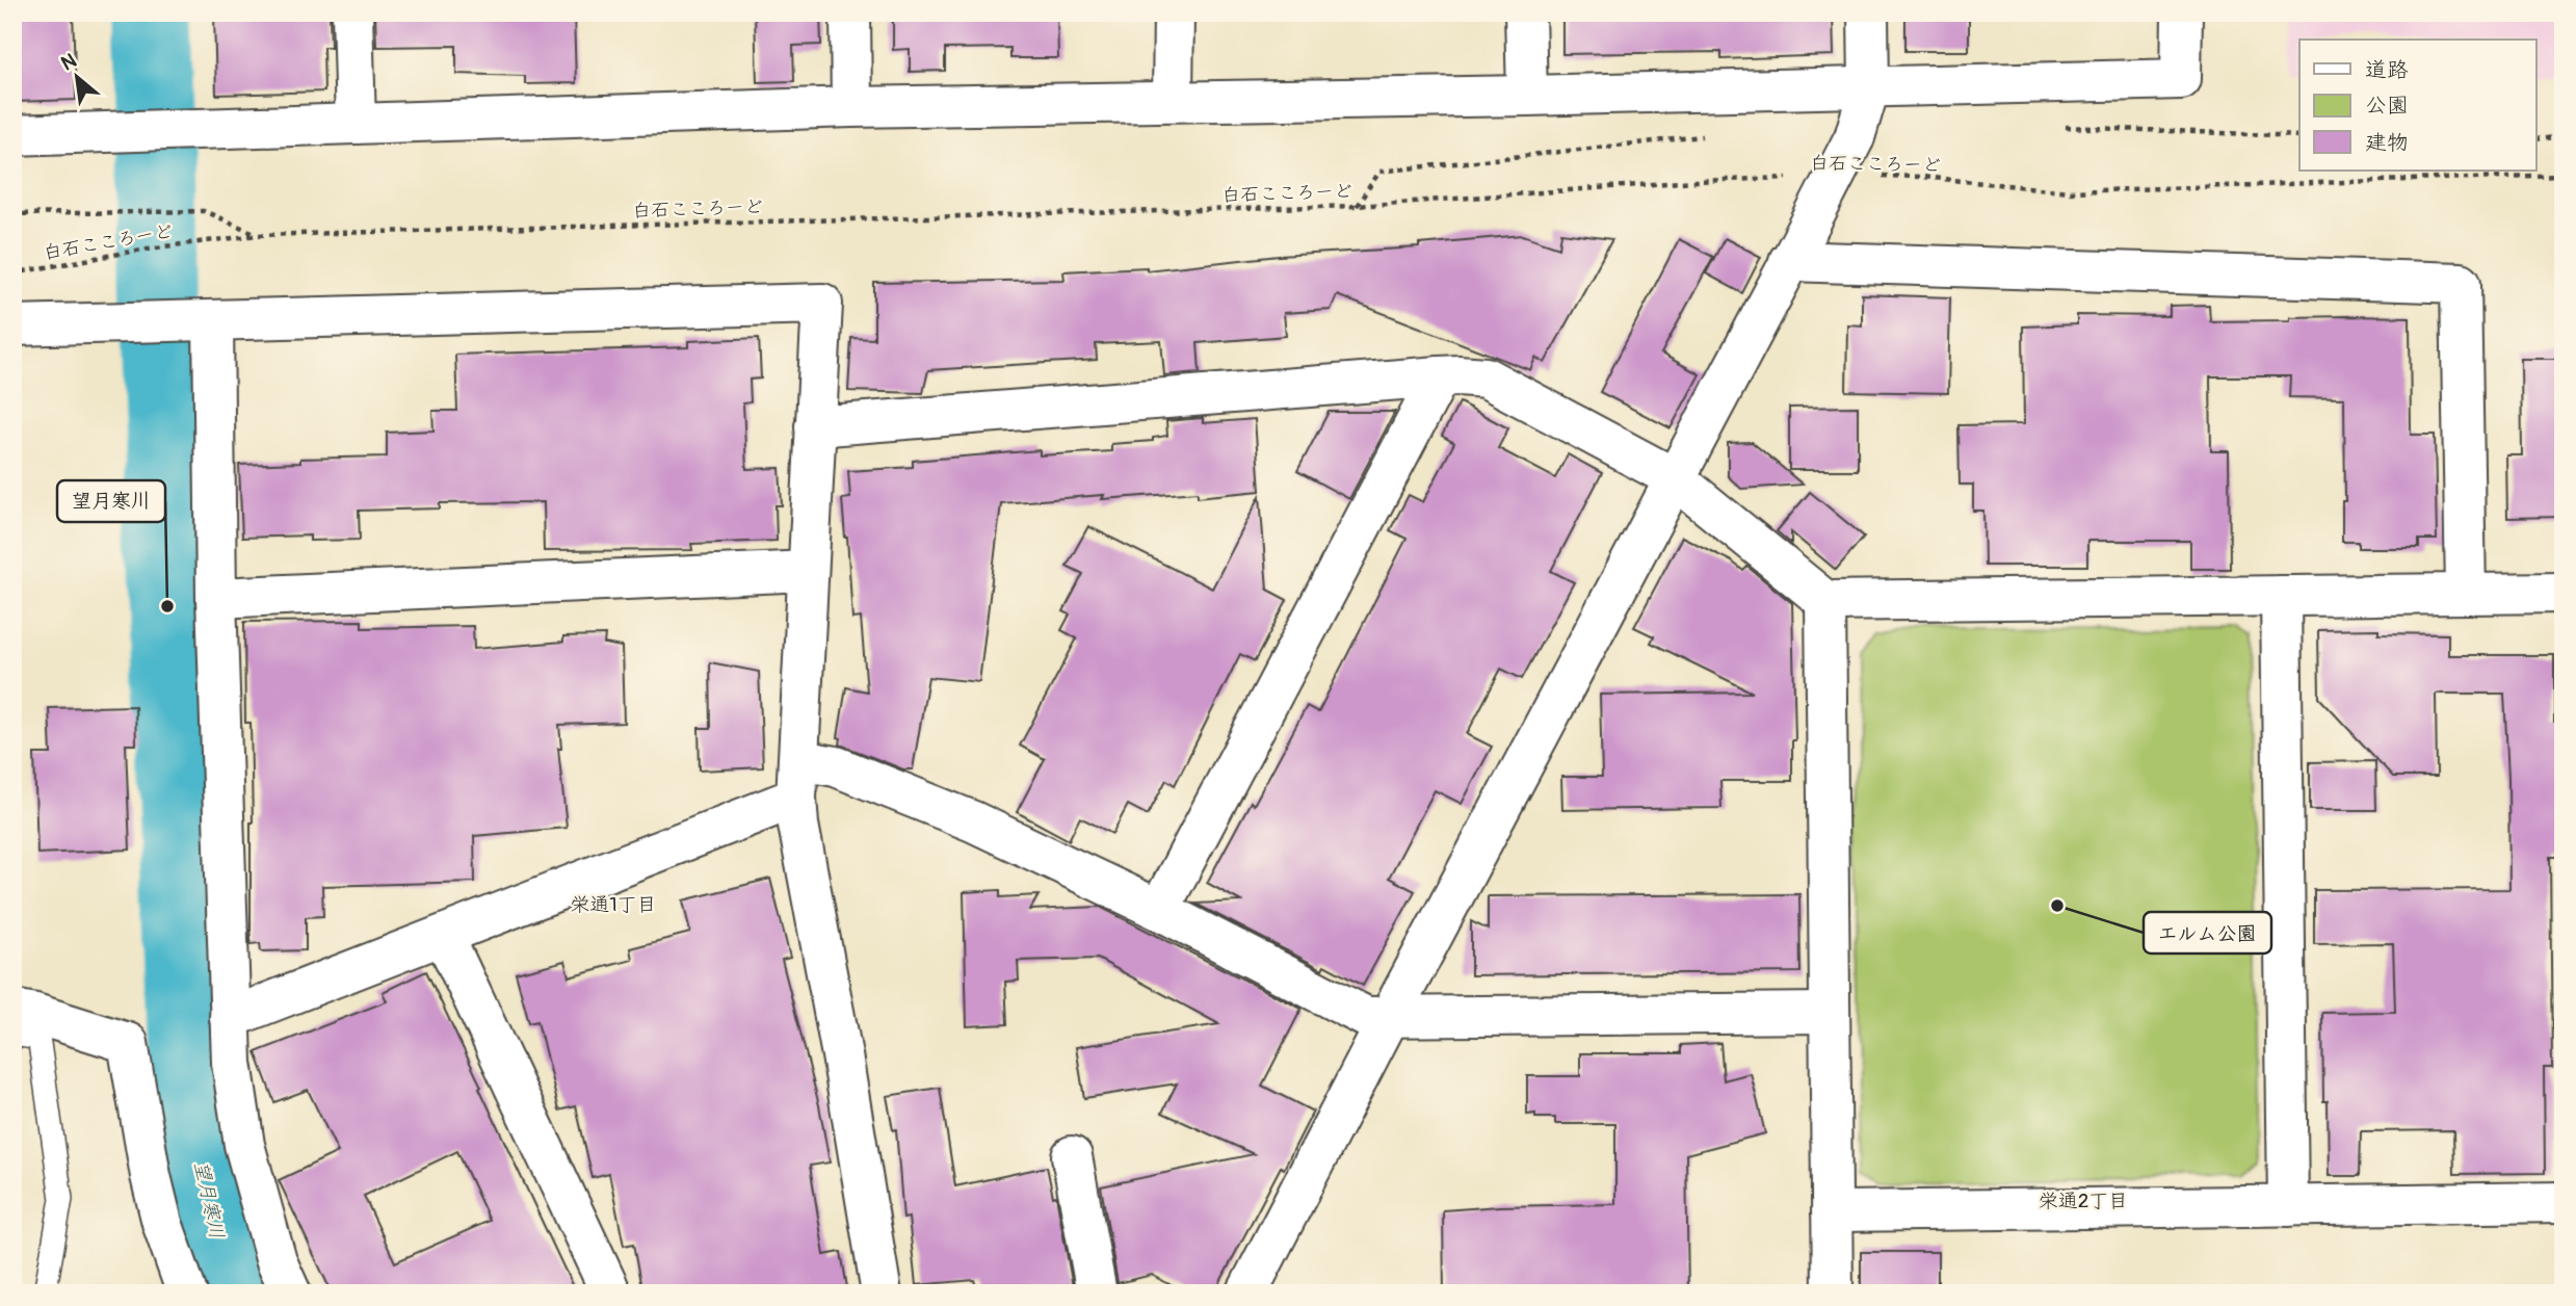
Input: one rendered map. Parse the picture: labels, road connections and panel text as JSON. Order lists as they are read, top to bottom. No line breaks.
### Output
{"streets":{"path":["白石こころーど"]},"districts":["栄通1丁目","栄通2丁目"],"water":["望月寒川"],"places":["望月寒川","エルム公園"],"legend":["道路","公園","建物"],"north":"top left"}
